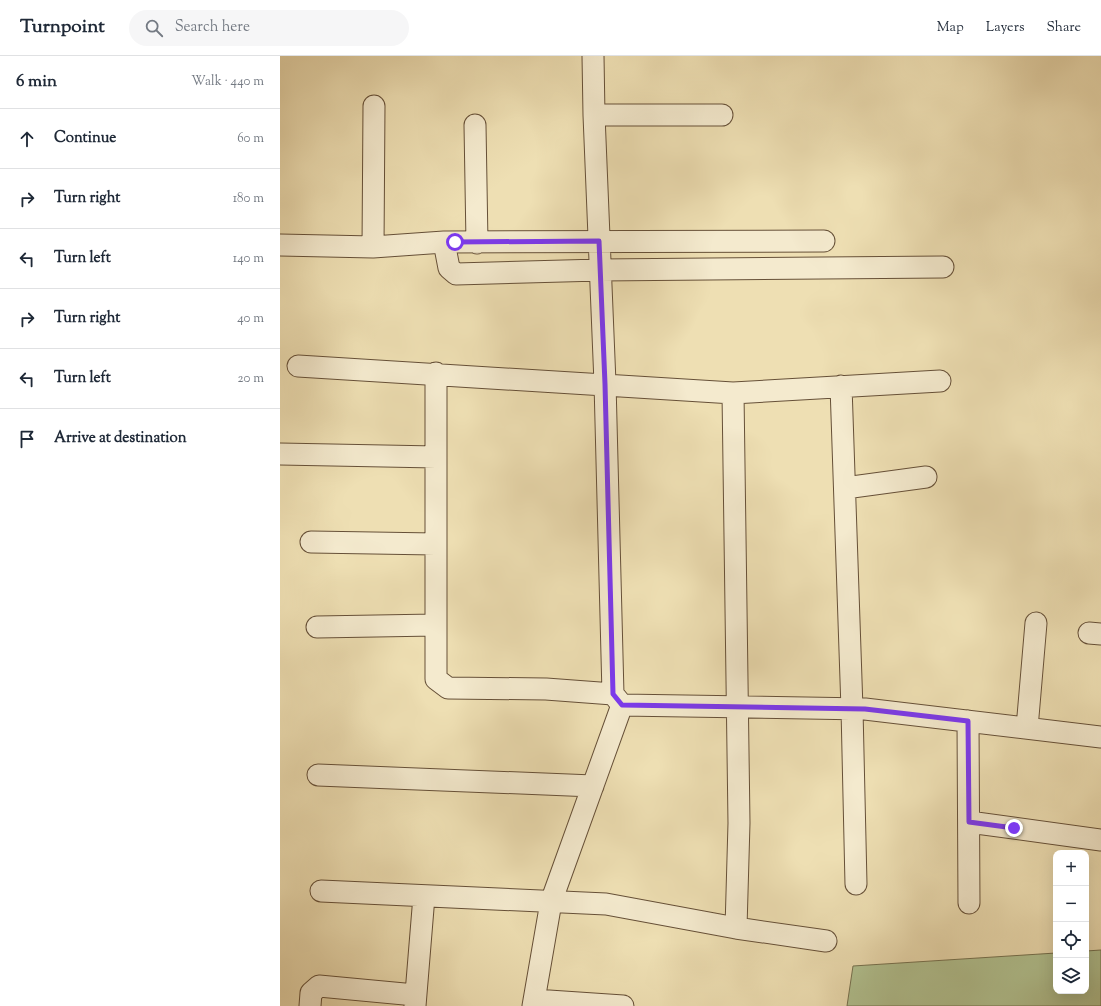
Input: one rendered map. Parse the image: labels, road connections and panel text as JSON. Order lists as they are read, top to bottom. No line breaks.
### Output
{"page":{"header":"Turnpoint","search":"Search here","nav":["Map","Layers","Share"],"heading":["6 min","Walk · 440 m"],"list":[["Continue","60 m"],["Turn right","180 m"],["Turn left","140 m"],["Turn right","40 m"],["Turn left","20 m"],"Arrive at destination"],"map_buttons":["+","−"]}}
